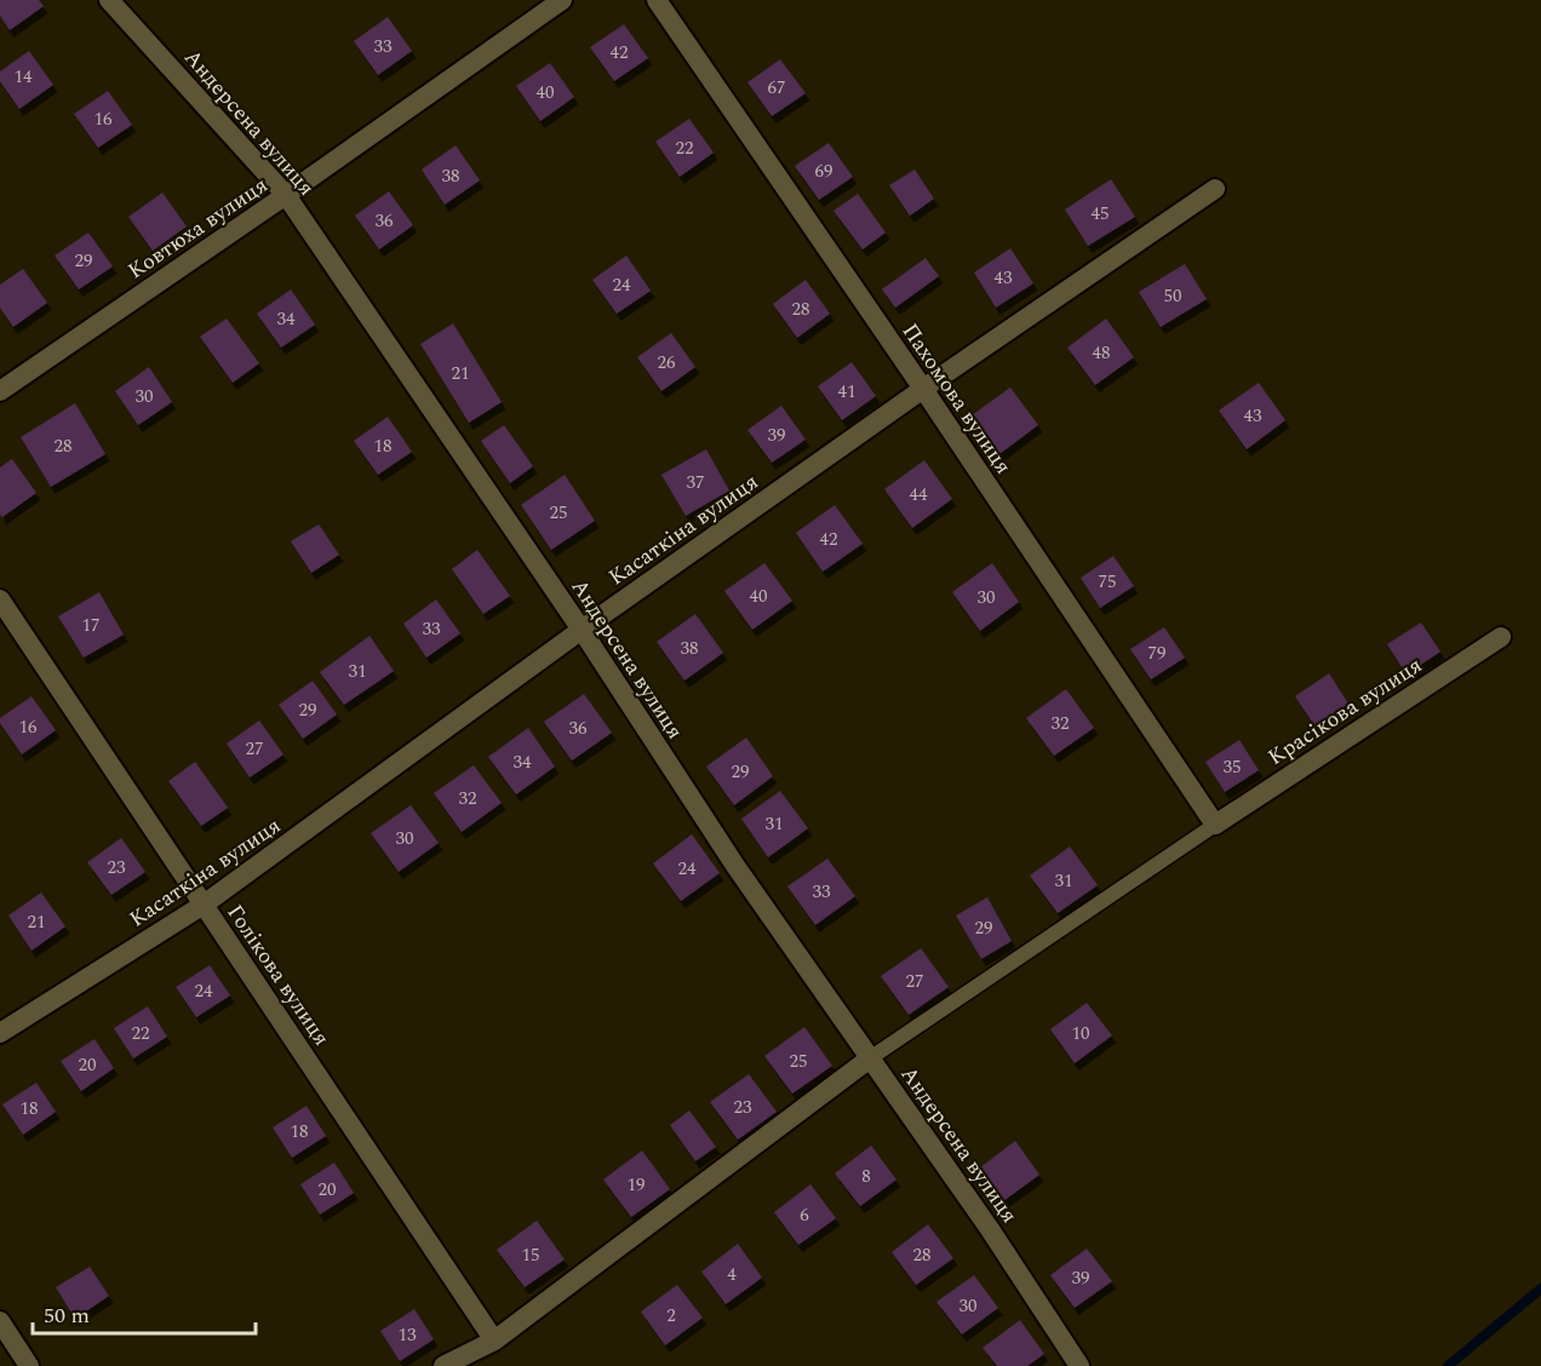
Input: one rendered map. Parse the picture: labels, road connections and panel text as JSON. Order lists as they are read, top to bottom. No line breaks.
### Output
{"streets":{"street":["Андерсена вулиця","Ковтюха вулиця","Пахомова вулиця","Касаткіна вулиця","Красікова вулиця","Голікова вулиця"]},"crossings":[["Андерсена вулиця","Ковтюха вулиця"],["Андерсена вулиця","Касаткіна вулиця"],["Пахомова вулиця","Касаткіна вулиця"],["Пахомова вулиця","Красікова вулиця"],["Касаткіна вулиця","Голікова вулиця"]],"house_numbers":["33","42","14","67","40","16","22","69","38","45","36","29","43","24","50","28","34","48","26","21","41","30","43","39","28","18","37","44","25","42","75","40","30","17","33","38","79","31","29","32","16","36","27","34","35","29","32","31","30","23","24","31","33","21","29","27","24","22","10","25","20","23","18","18","8","19","20","6","15","28","4","39","30","2","13"],"scale_bar":"50 m"}
